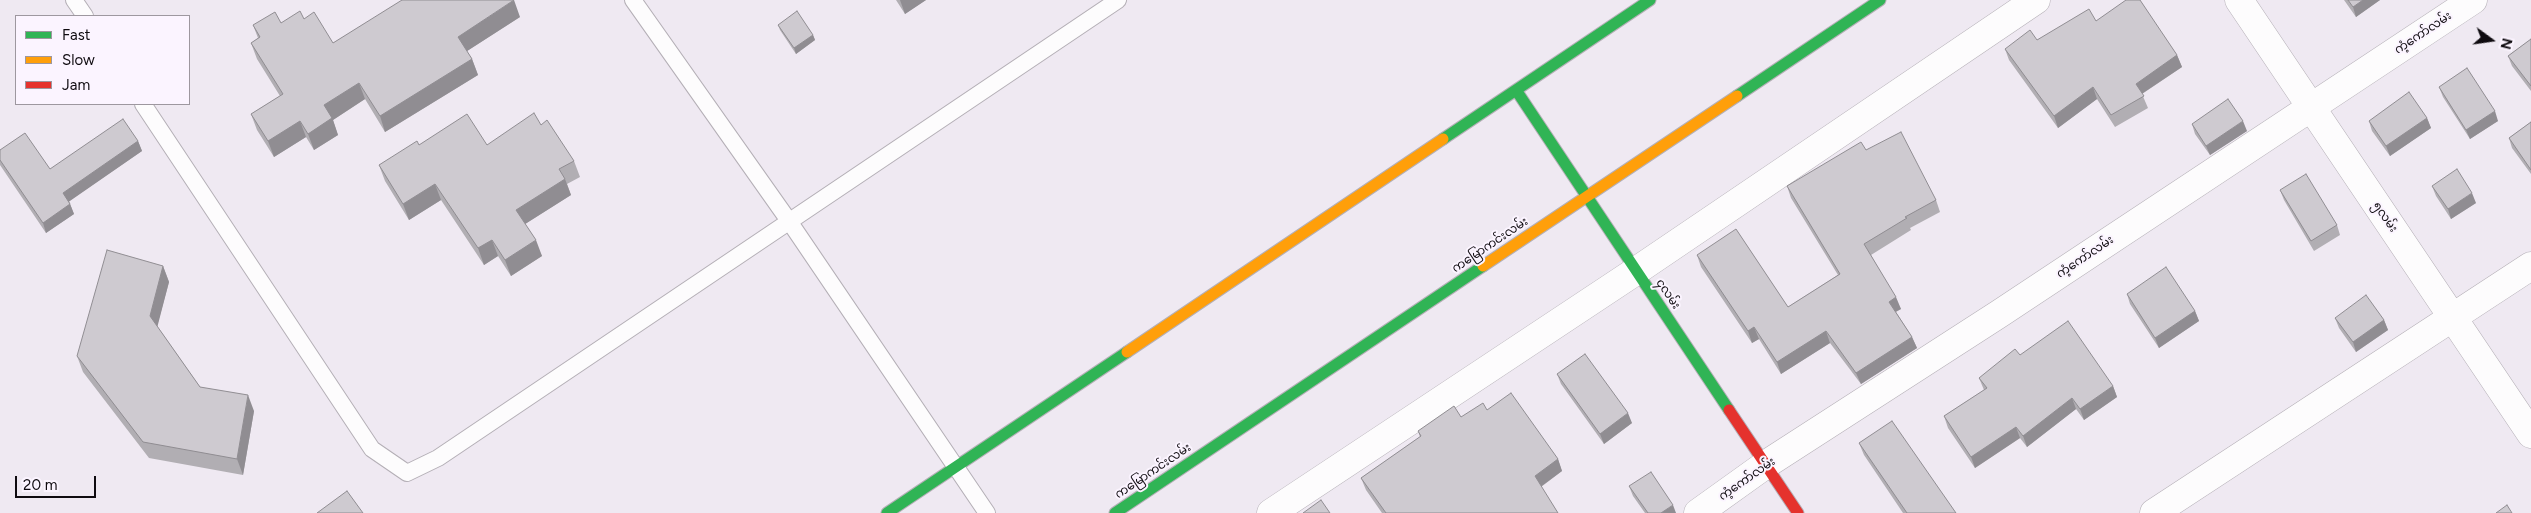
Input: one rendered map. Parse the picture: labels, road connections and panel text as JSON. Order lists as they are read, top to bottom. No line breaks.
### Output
{"streets":{"main road":["ကမြောကင်းလမ်း","၄လမ်း"],"street":["ကံ့ကော်လမ်း","၅လမ်း"]},"crossings":[["ကံ့ကော်လမ်း","၅လမ်း"],["ကံ့ကော်လမ်း","၄လမ်း"],["ကမြောကင်းလမ်း","၄လမ်း"]],"legend":["Fast","Slow","Jam"],"scale_bar":"20 m","north":"right"}
